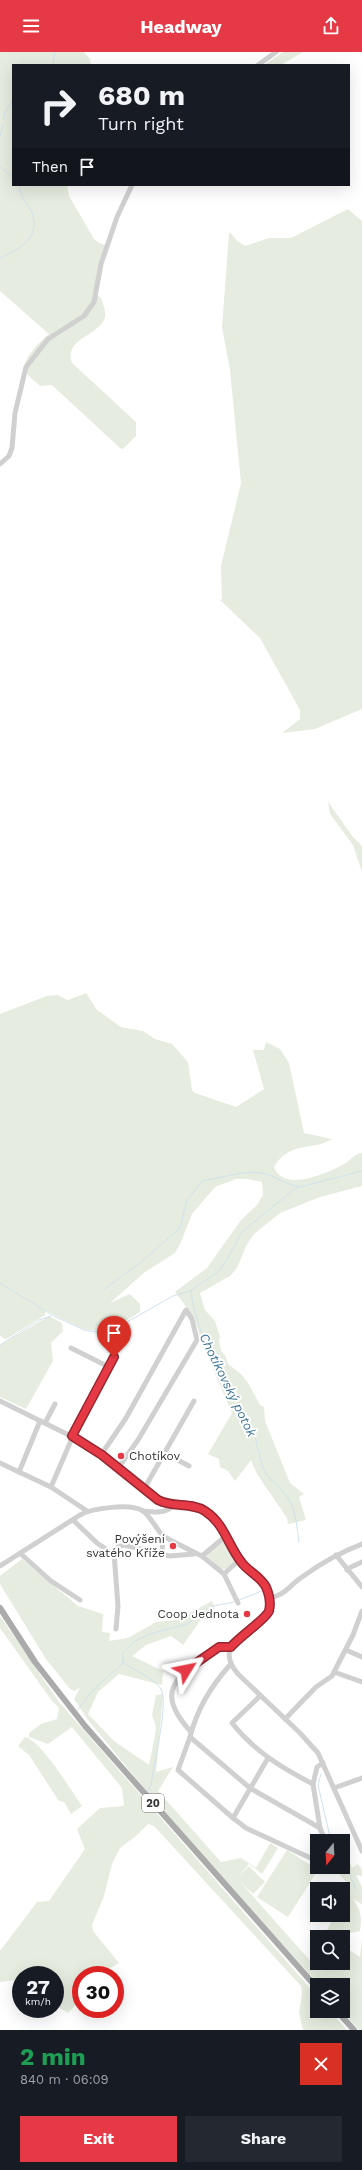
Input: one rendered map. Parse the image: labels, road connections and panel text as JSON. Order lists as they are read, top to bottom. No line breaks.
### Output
{"streets":{"main road":["20"]},"water":["Chotíkovský potok"],"places":["Chotíkov","Povýšení svatého Kříže","Coop Jednota"],"north":"bottom","page":{"header":"Headway","turn":["680 m","Turn right"],"then":"Then","speed":"27 km/h","limit":"30","heading":["2 min","840 m · 06:09"],"buttons":["Exit","Share"]}}
